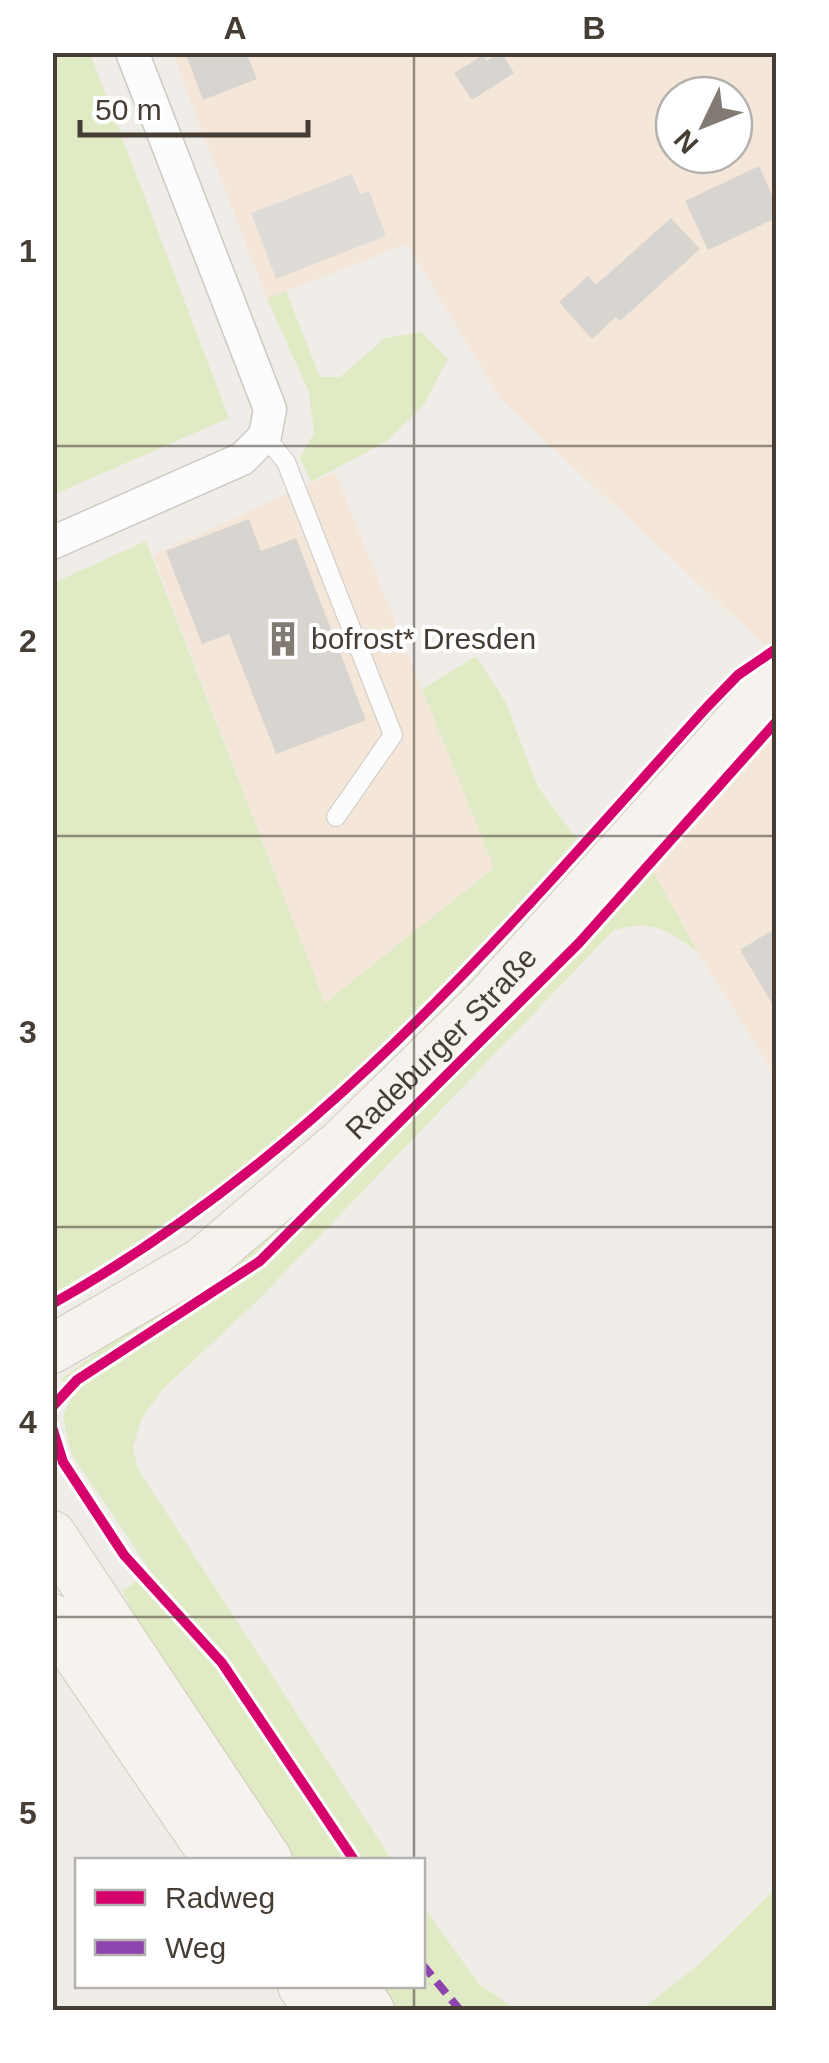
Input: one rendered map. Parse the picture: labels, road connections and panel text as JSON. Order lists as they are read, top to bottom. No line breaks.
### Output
{"streets":{"main road":["Radeburger Straße"]},"places":{"building":["bofrost* Dresden"]},"legend":["Radweg","Weg"],"scale_bar":"50 m","north":"bottom left","grid":{"columns":["A","B"],"rows":["1","2","3","4","5"]}}
